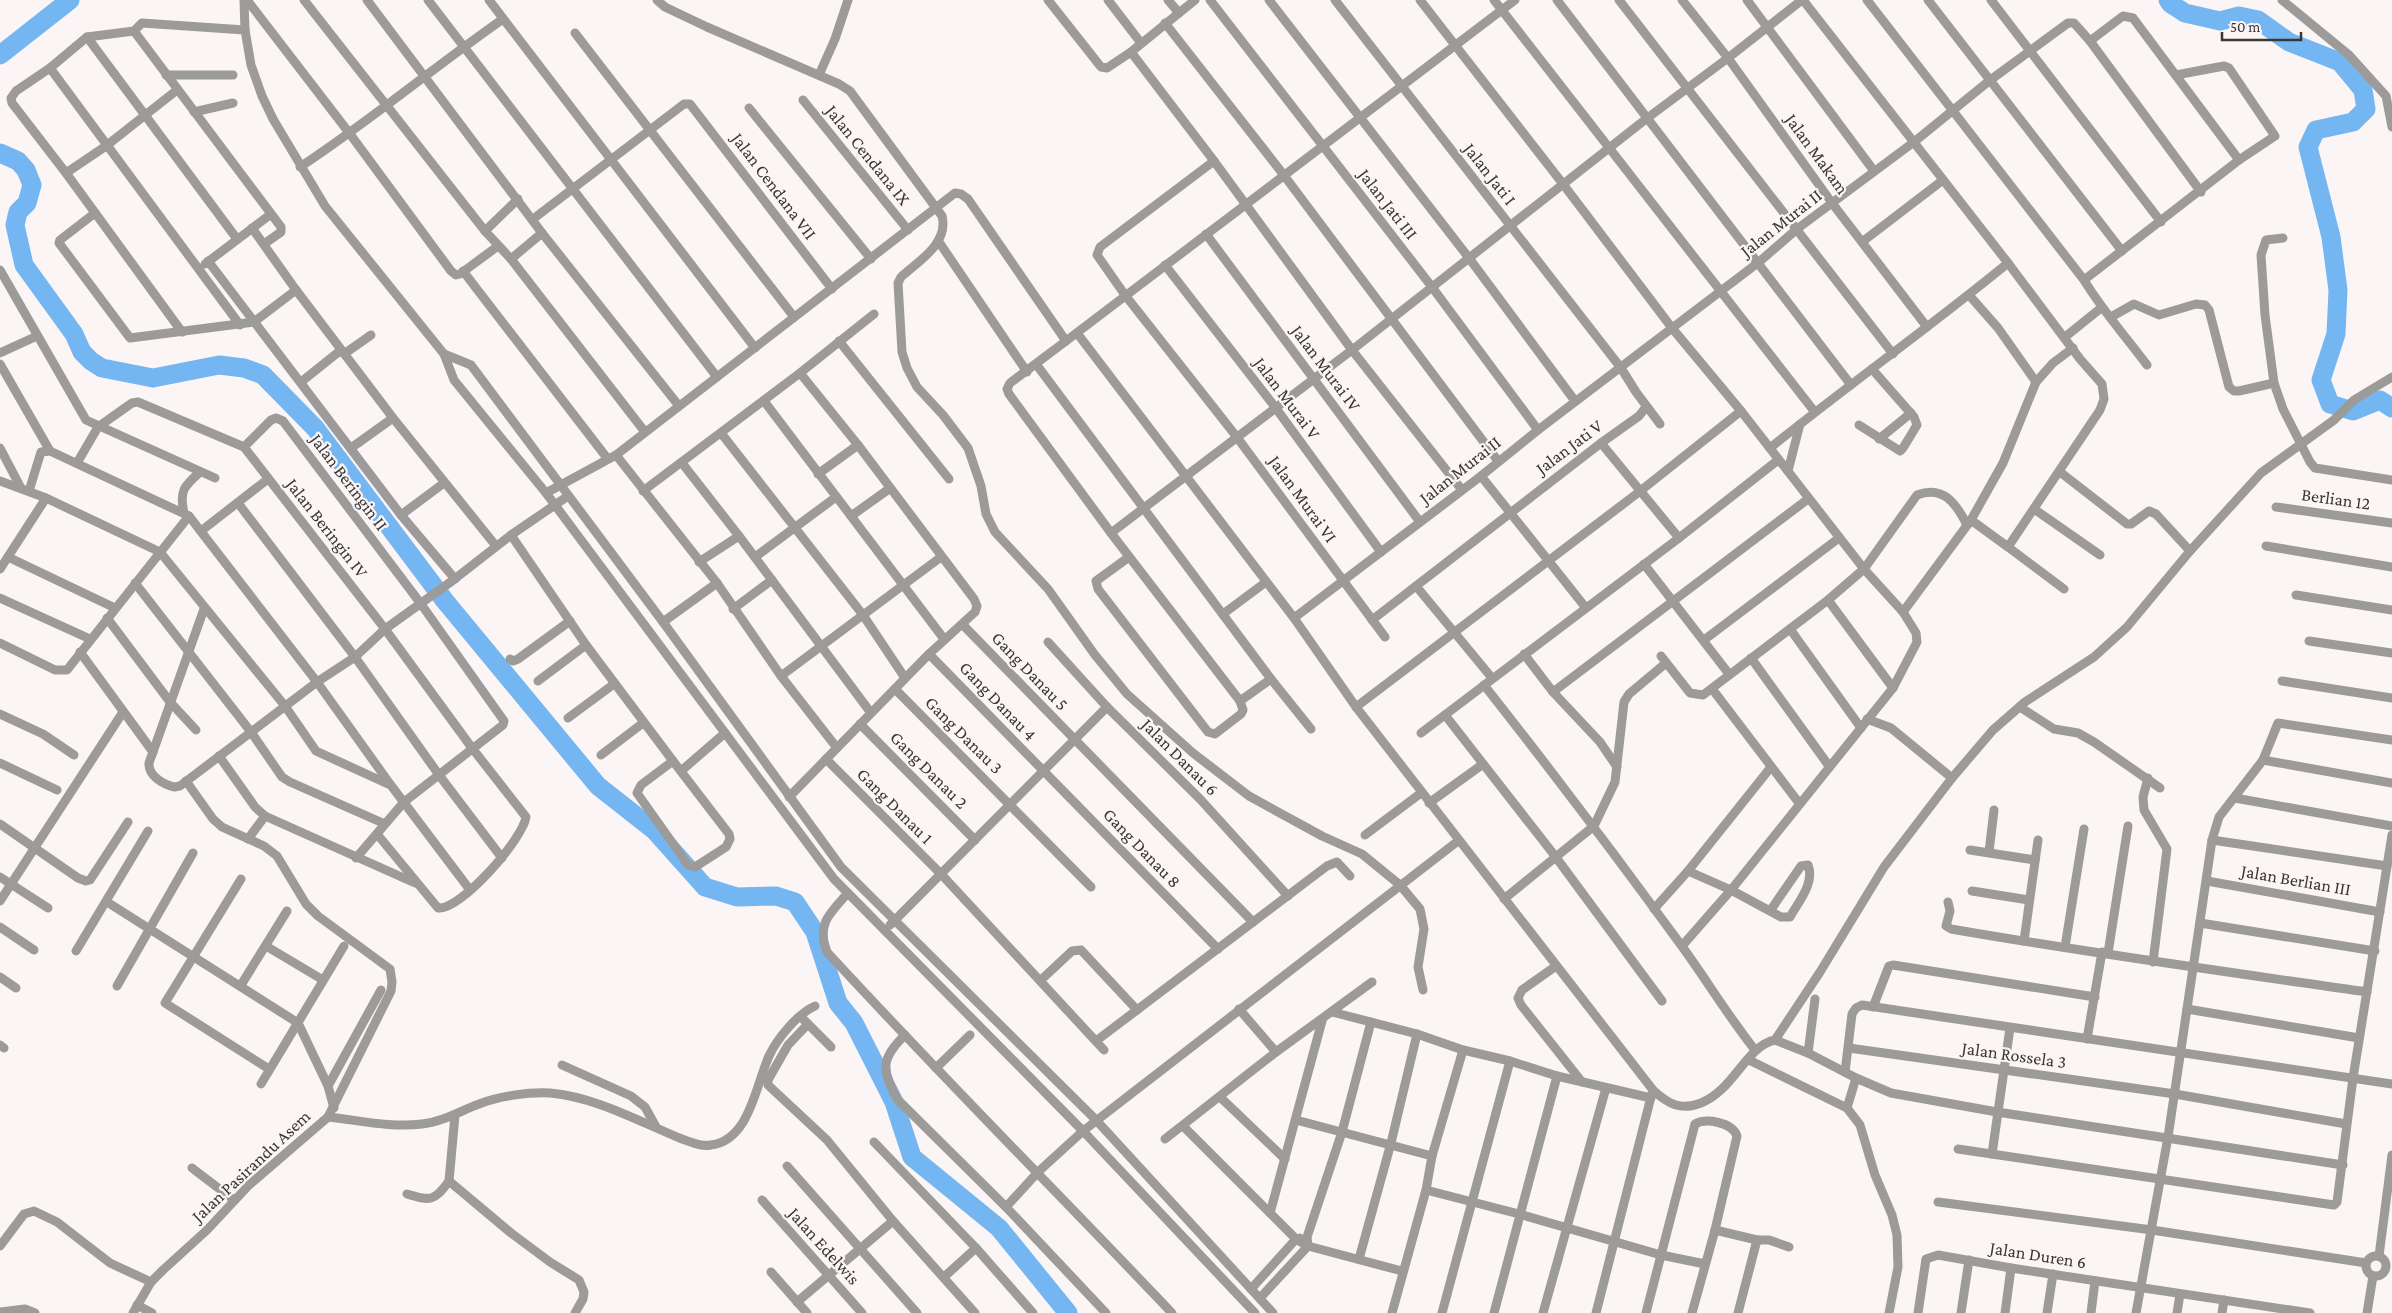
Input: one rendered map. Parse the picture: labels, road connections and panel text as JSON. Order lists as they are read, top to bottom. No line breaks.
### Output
{"streets":{"street":["Jalan Makam","Jalan Cendana IX","Jalan Jati I","Jalan Cendana VII","Jalan Jati III","Jalan Murai II","Jalan Murai IV","Jalan Murai V","Jalan Jati V","Jalan Beringin II","Jalan Murai VI","Berlian 12","Jalan Beringin IV","Gang Danau 5","Gang Danau 4","Gang Danau 3","Jalan Danau 6","Gang Danau 2","Gang Danau 1","Gang Danau 8","Jalan Berlian III","Jalan Rossela 3","Jalan Pasirandu Asem","Jalan Edelwis","Jalan Duren 6"]},"crossings":[["Jalan Makam","Jalan Murai II"],["Jalan Jati I","Jalan Murai II"],["Jalan Jati I","Jalan Jati V"],["Jalan Jati III","Jalan Murai II"],["Jalan Murai II","Jalan Murai IV"],["Jalan Murai II","Jalan Murai V"],["Jalan Murai II","Jalan Murai VI"],["Jalan Jati V","Jalan Murai VI"],["Jalan Beringin II","Jalan Beringin IV"],["Gang Danau 4","Gang Danau 8"]],"scale_bar":"50 m"}
